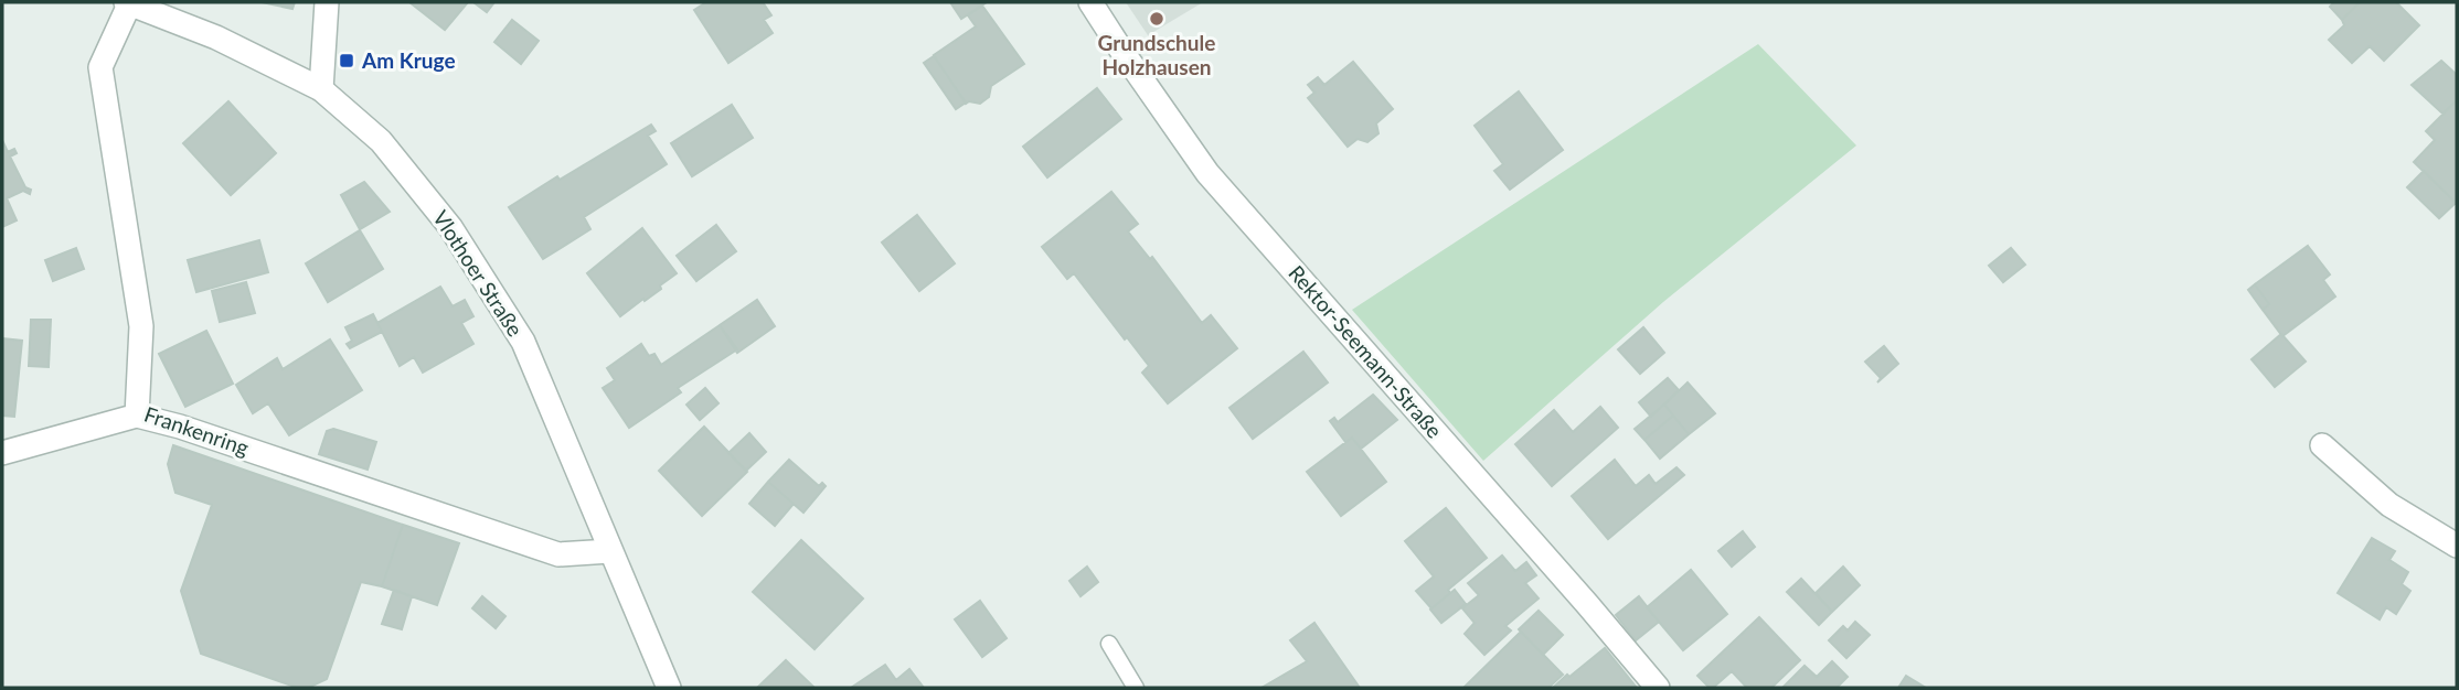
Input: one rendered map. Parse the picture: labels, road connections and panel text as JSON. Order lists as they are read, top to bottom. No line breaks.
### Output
{"streets":{"street":["Vlothoer Straße","Rektor-Seemann-Straße","Frankenring"]},"crossings":[["Vlothoer Straße","Frankenring"]],"places":{"other":["Grundschule Holzhausen"],"transit":["Am Kruge"]}}
